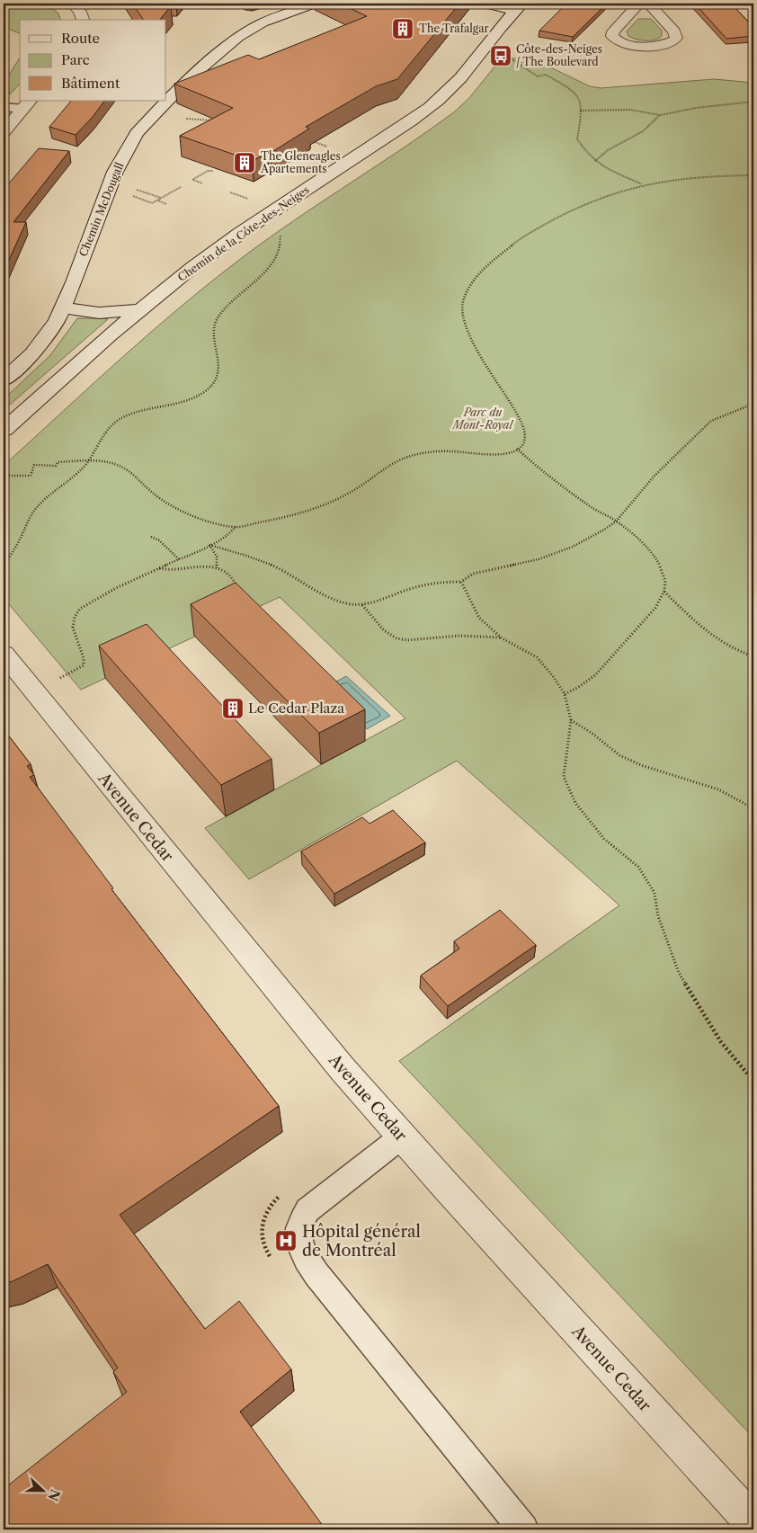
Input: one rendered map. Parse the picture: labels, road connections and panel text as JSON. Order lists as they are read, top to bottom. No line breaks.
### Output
{"streets":{"main road":["Chemin McDougall","Chemin de la Côte-des-Neiges","Avenue Cedar"]},"parks":["Parc du Mont-Royal"],"places":{"building":["The Trafalgar","The Gleneagles Apartements","Le Cedar Plaza"],"bus stop":["Côte-des-Neiges / The Boulevard"],"hospital":["Hôpital général de Montréal"]},"legend":["Route","Parc","Bâtiment"],"north":"right"}
